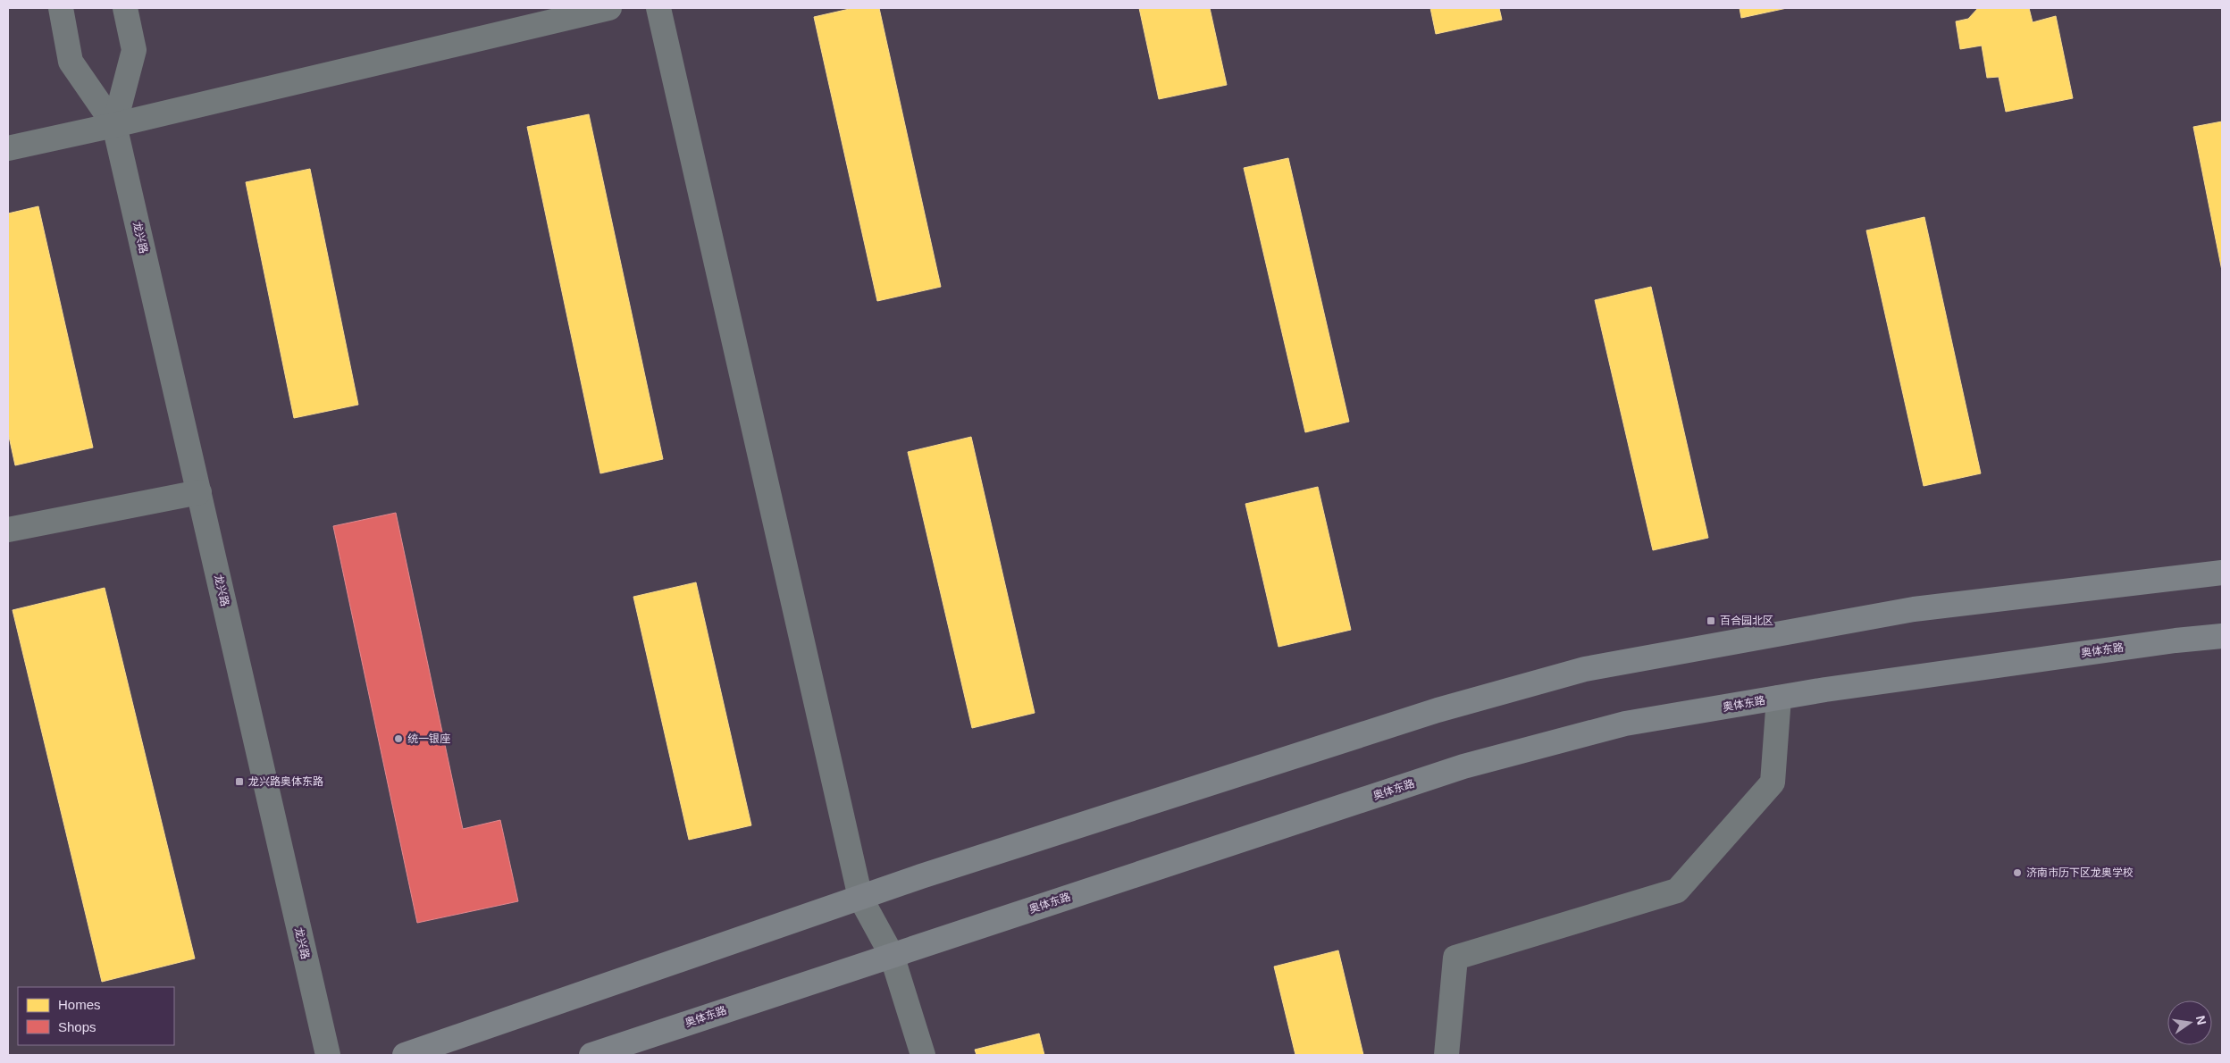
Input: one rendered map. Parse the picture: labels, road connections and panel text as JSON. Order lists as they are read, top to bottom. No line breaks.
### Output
{"streets":{"main road":["奥体东路"],"street":["龙兴路"]},"places":{"transit":["百合园北区","龙兴路奥体东路"],"other":["统一银座","济南市历下区龙奥学校"]},"legend":["Homes","Shops"],"north":"right"}
